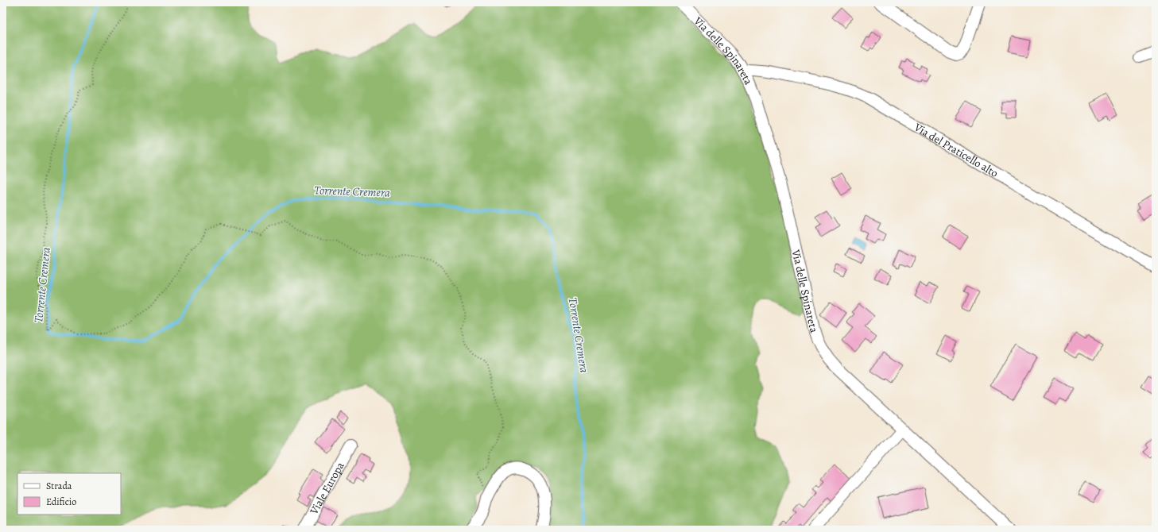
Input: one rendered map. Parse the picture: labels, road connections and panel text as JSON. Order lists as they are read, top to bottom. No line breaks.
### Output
{"streets":{"street":["Via delle Spinareta","Via del Praticello alto","Viale Europa"]},"crossings":[["Via delle Spinareta","Via del Praticello alto"]],"water":["Torrente Cremera"],"legend":["Strada","Edificio"]}
